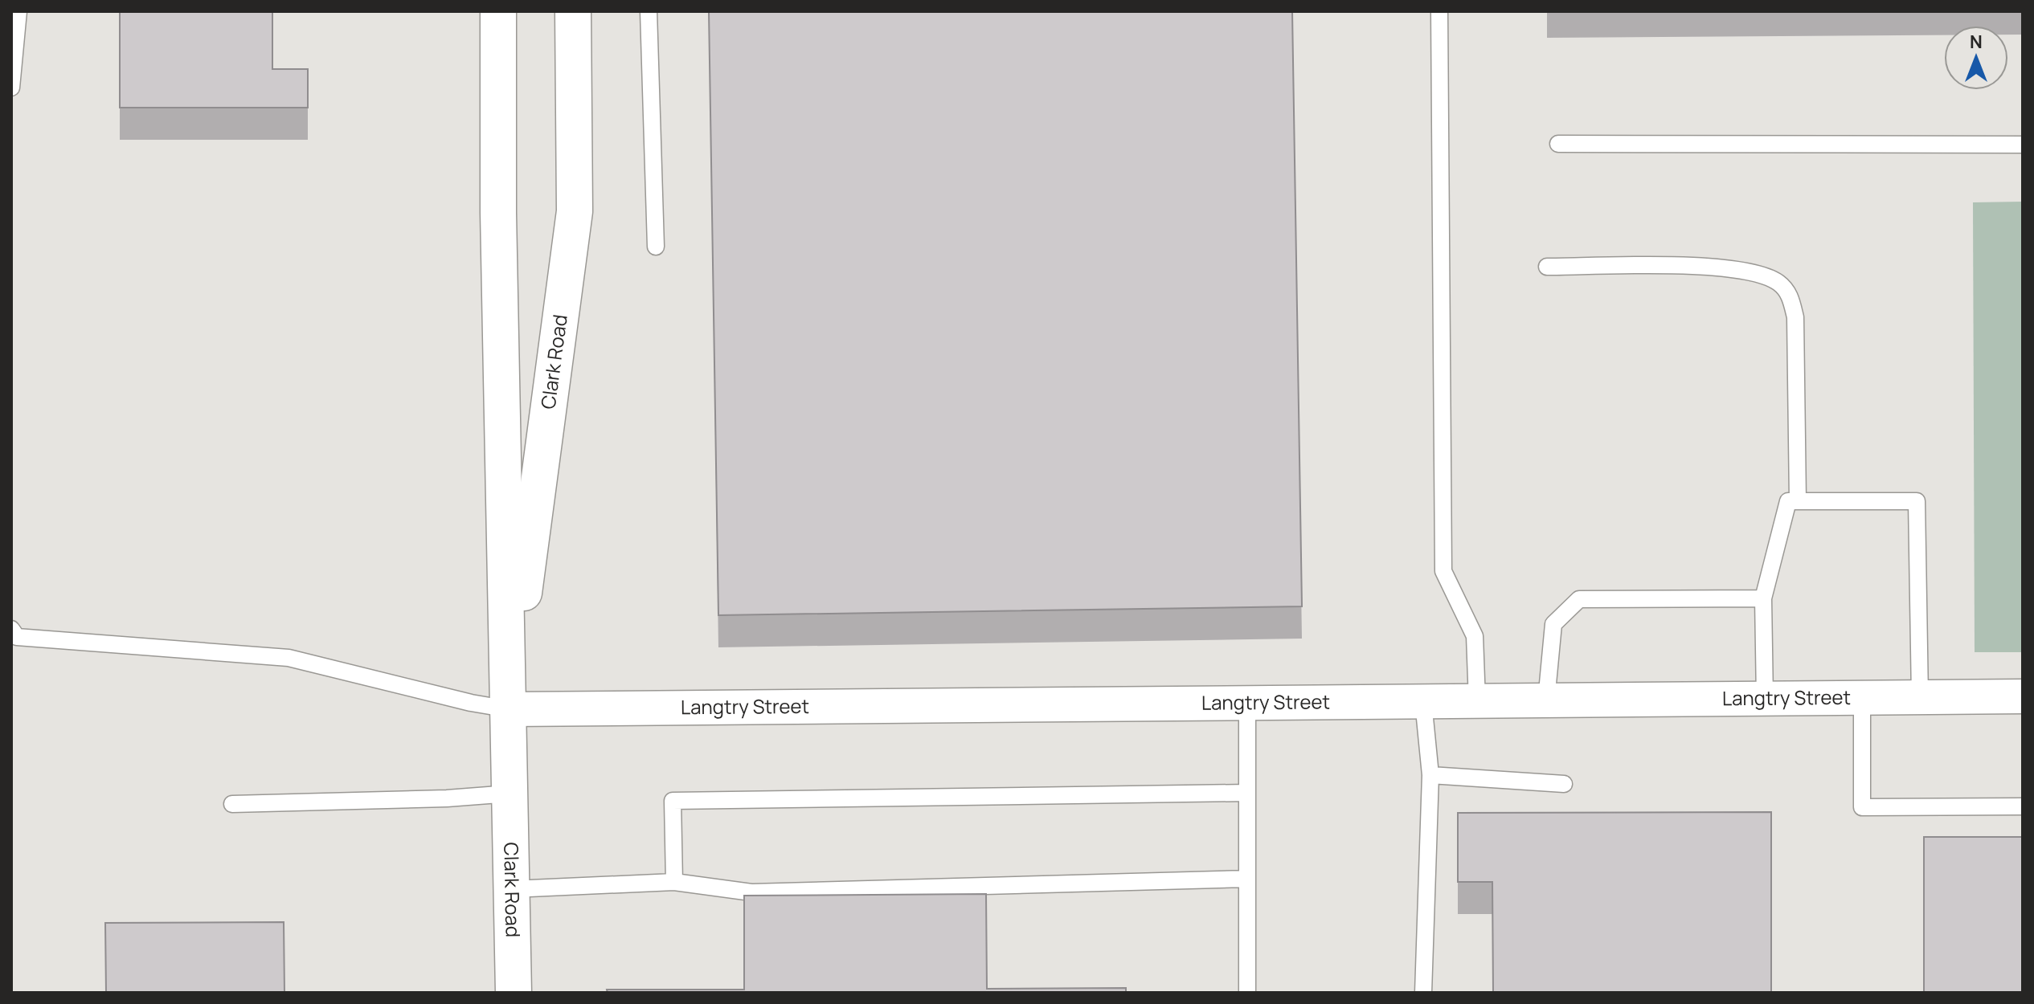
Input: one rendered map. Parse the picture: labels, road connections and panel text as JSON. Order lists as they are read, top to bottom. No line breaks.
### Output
{"streets":{"street":["Clark Road","Langtry Street"]},"crossings":[["Clark Road","Langtry Street"]],"north":"top"}
